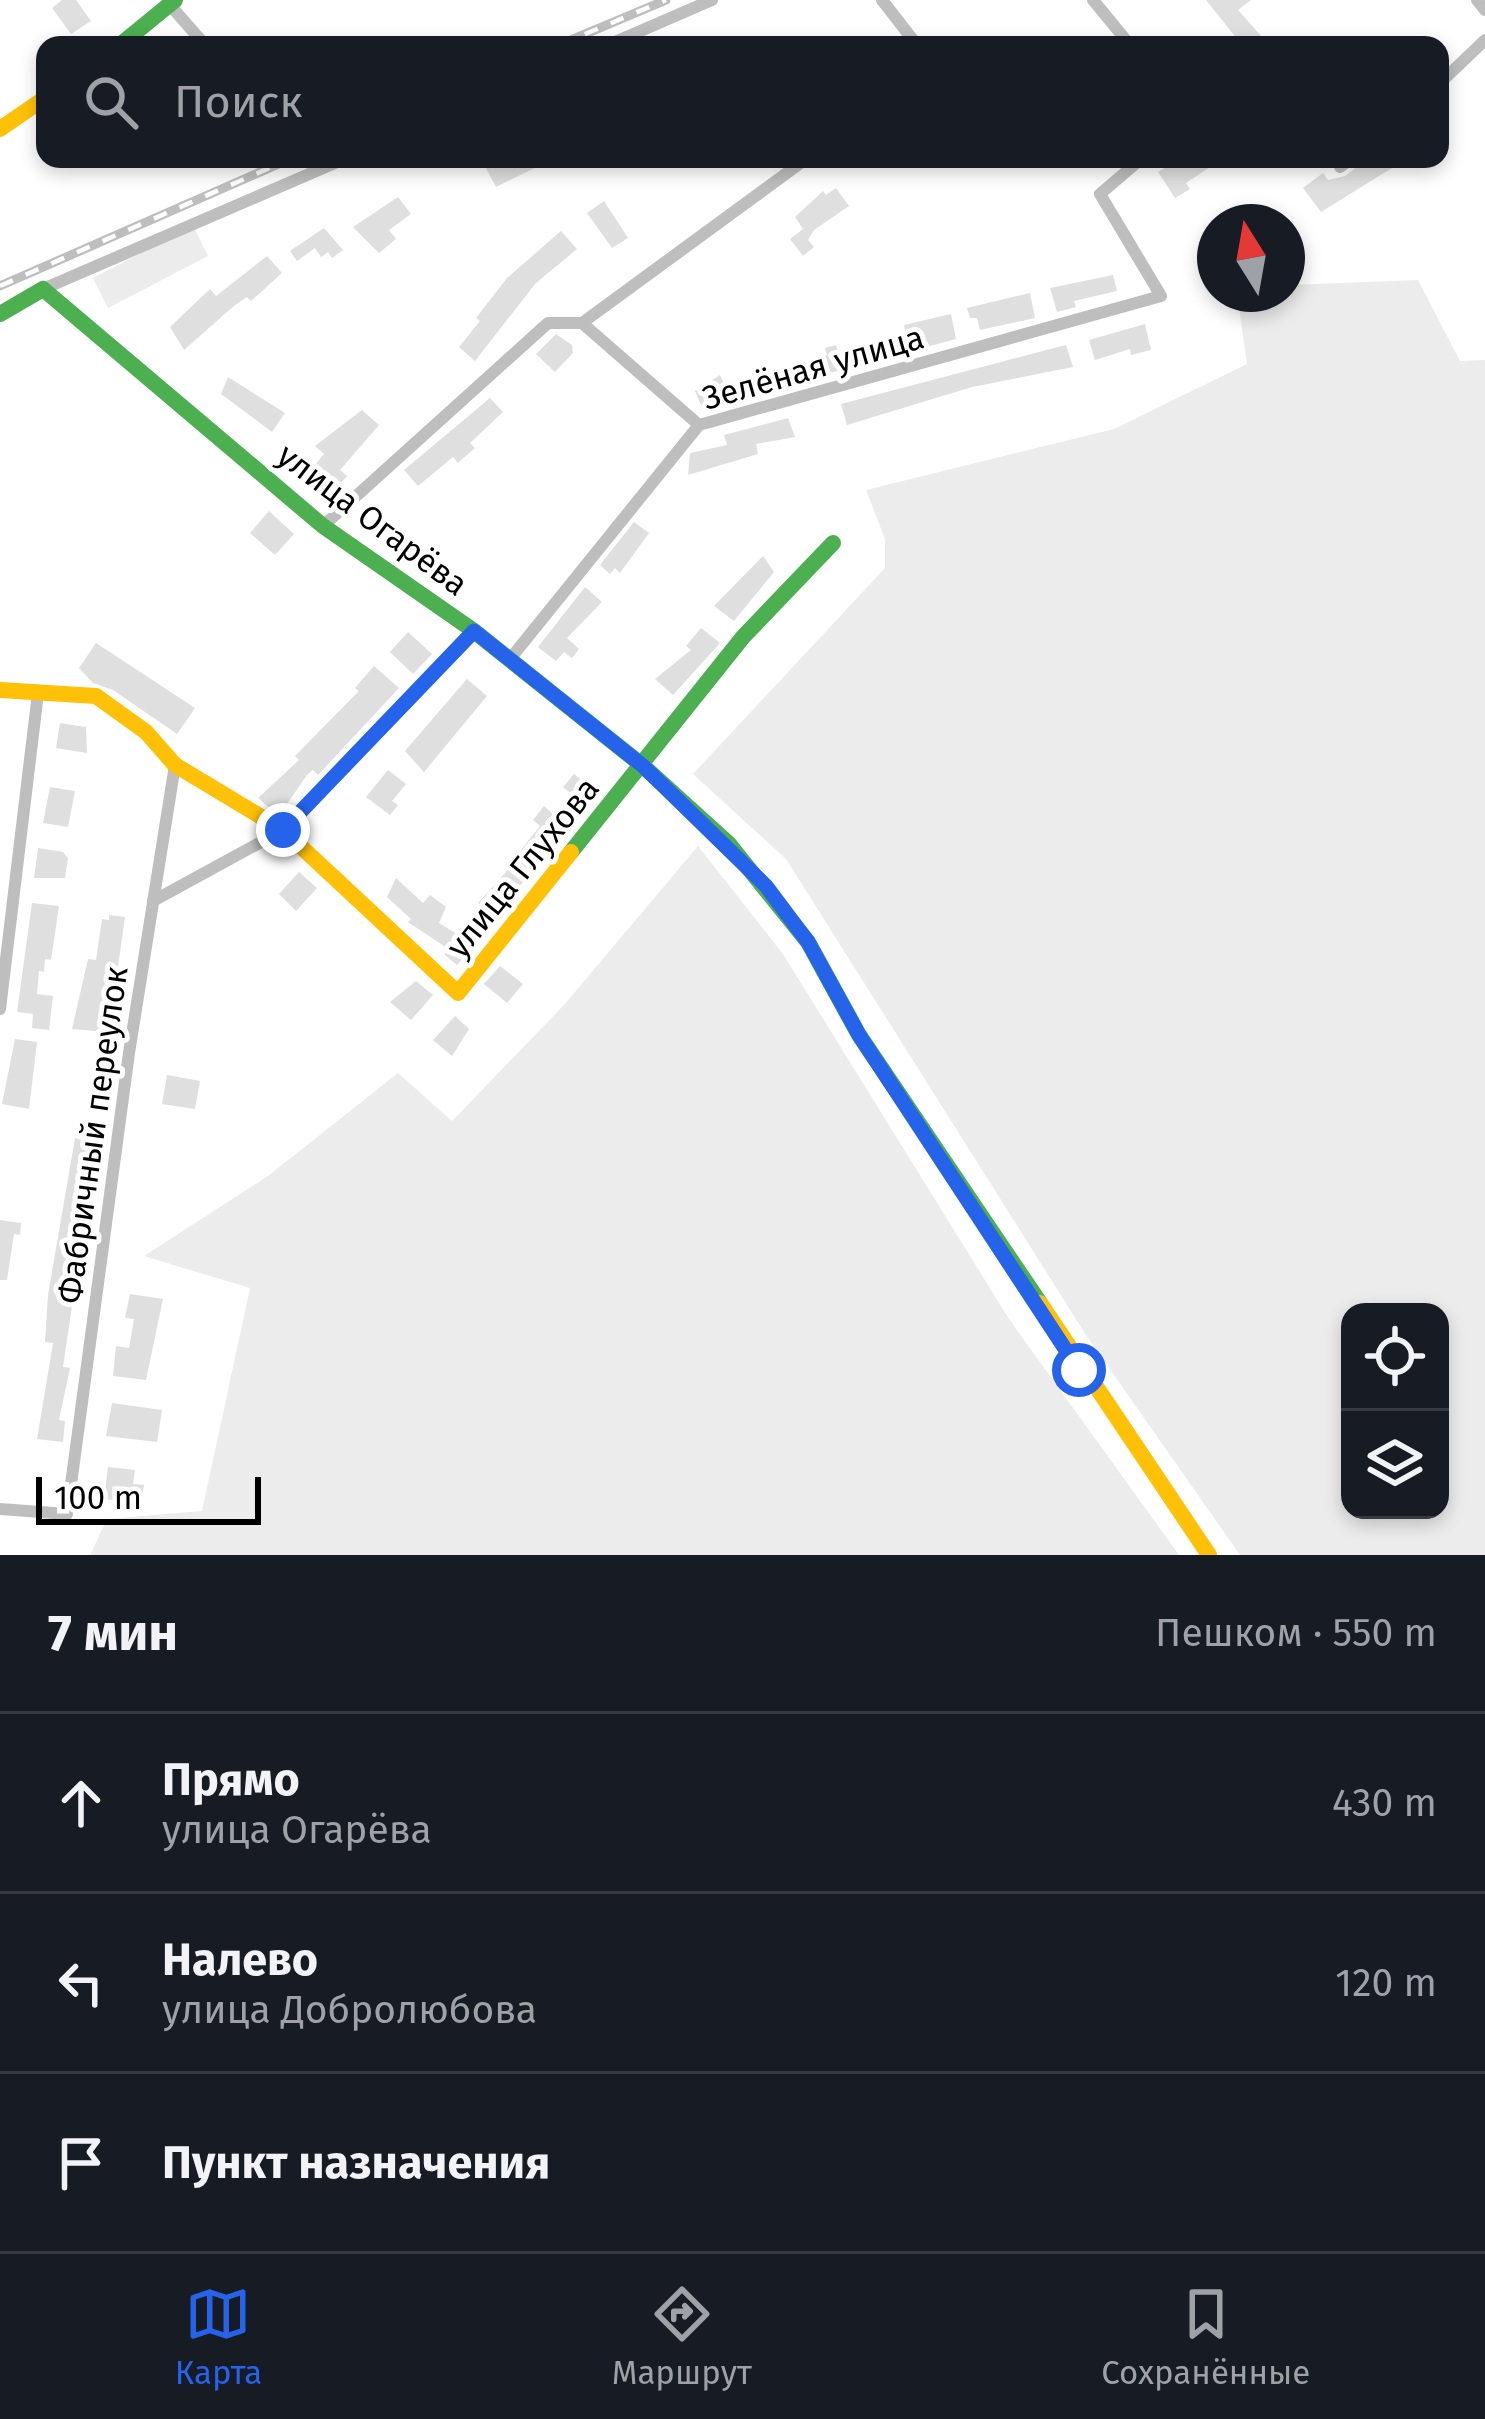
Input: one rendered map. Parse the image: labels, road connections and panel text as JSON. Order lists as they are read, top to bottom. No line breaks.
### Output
{"streets":{"main road":["улица Огарёва","улица Глухова"],"street":["Зелёная улица","Фабричный переулок"]},"crossings":[["Зелёная улица","улица Огарёва"],["улица Огарёва","улица Глухова"]],"scale_bar":"100 m","north":"top","page":{"search":"Поиск","scale":"100 m","heading":["7 мин","Пешком · 550 m"],"list":[["Прямо","улица Огарёва","430 m"],["Налево","улица Добролюбова","120 m"],"Пункт назначения"],"nav":["Карта","Маршрут","Сохранённые"]}}
